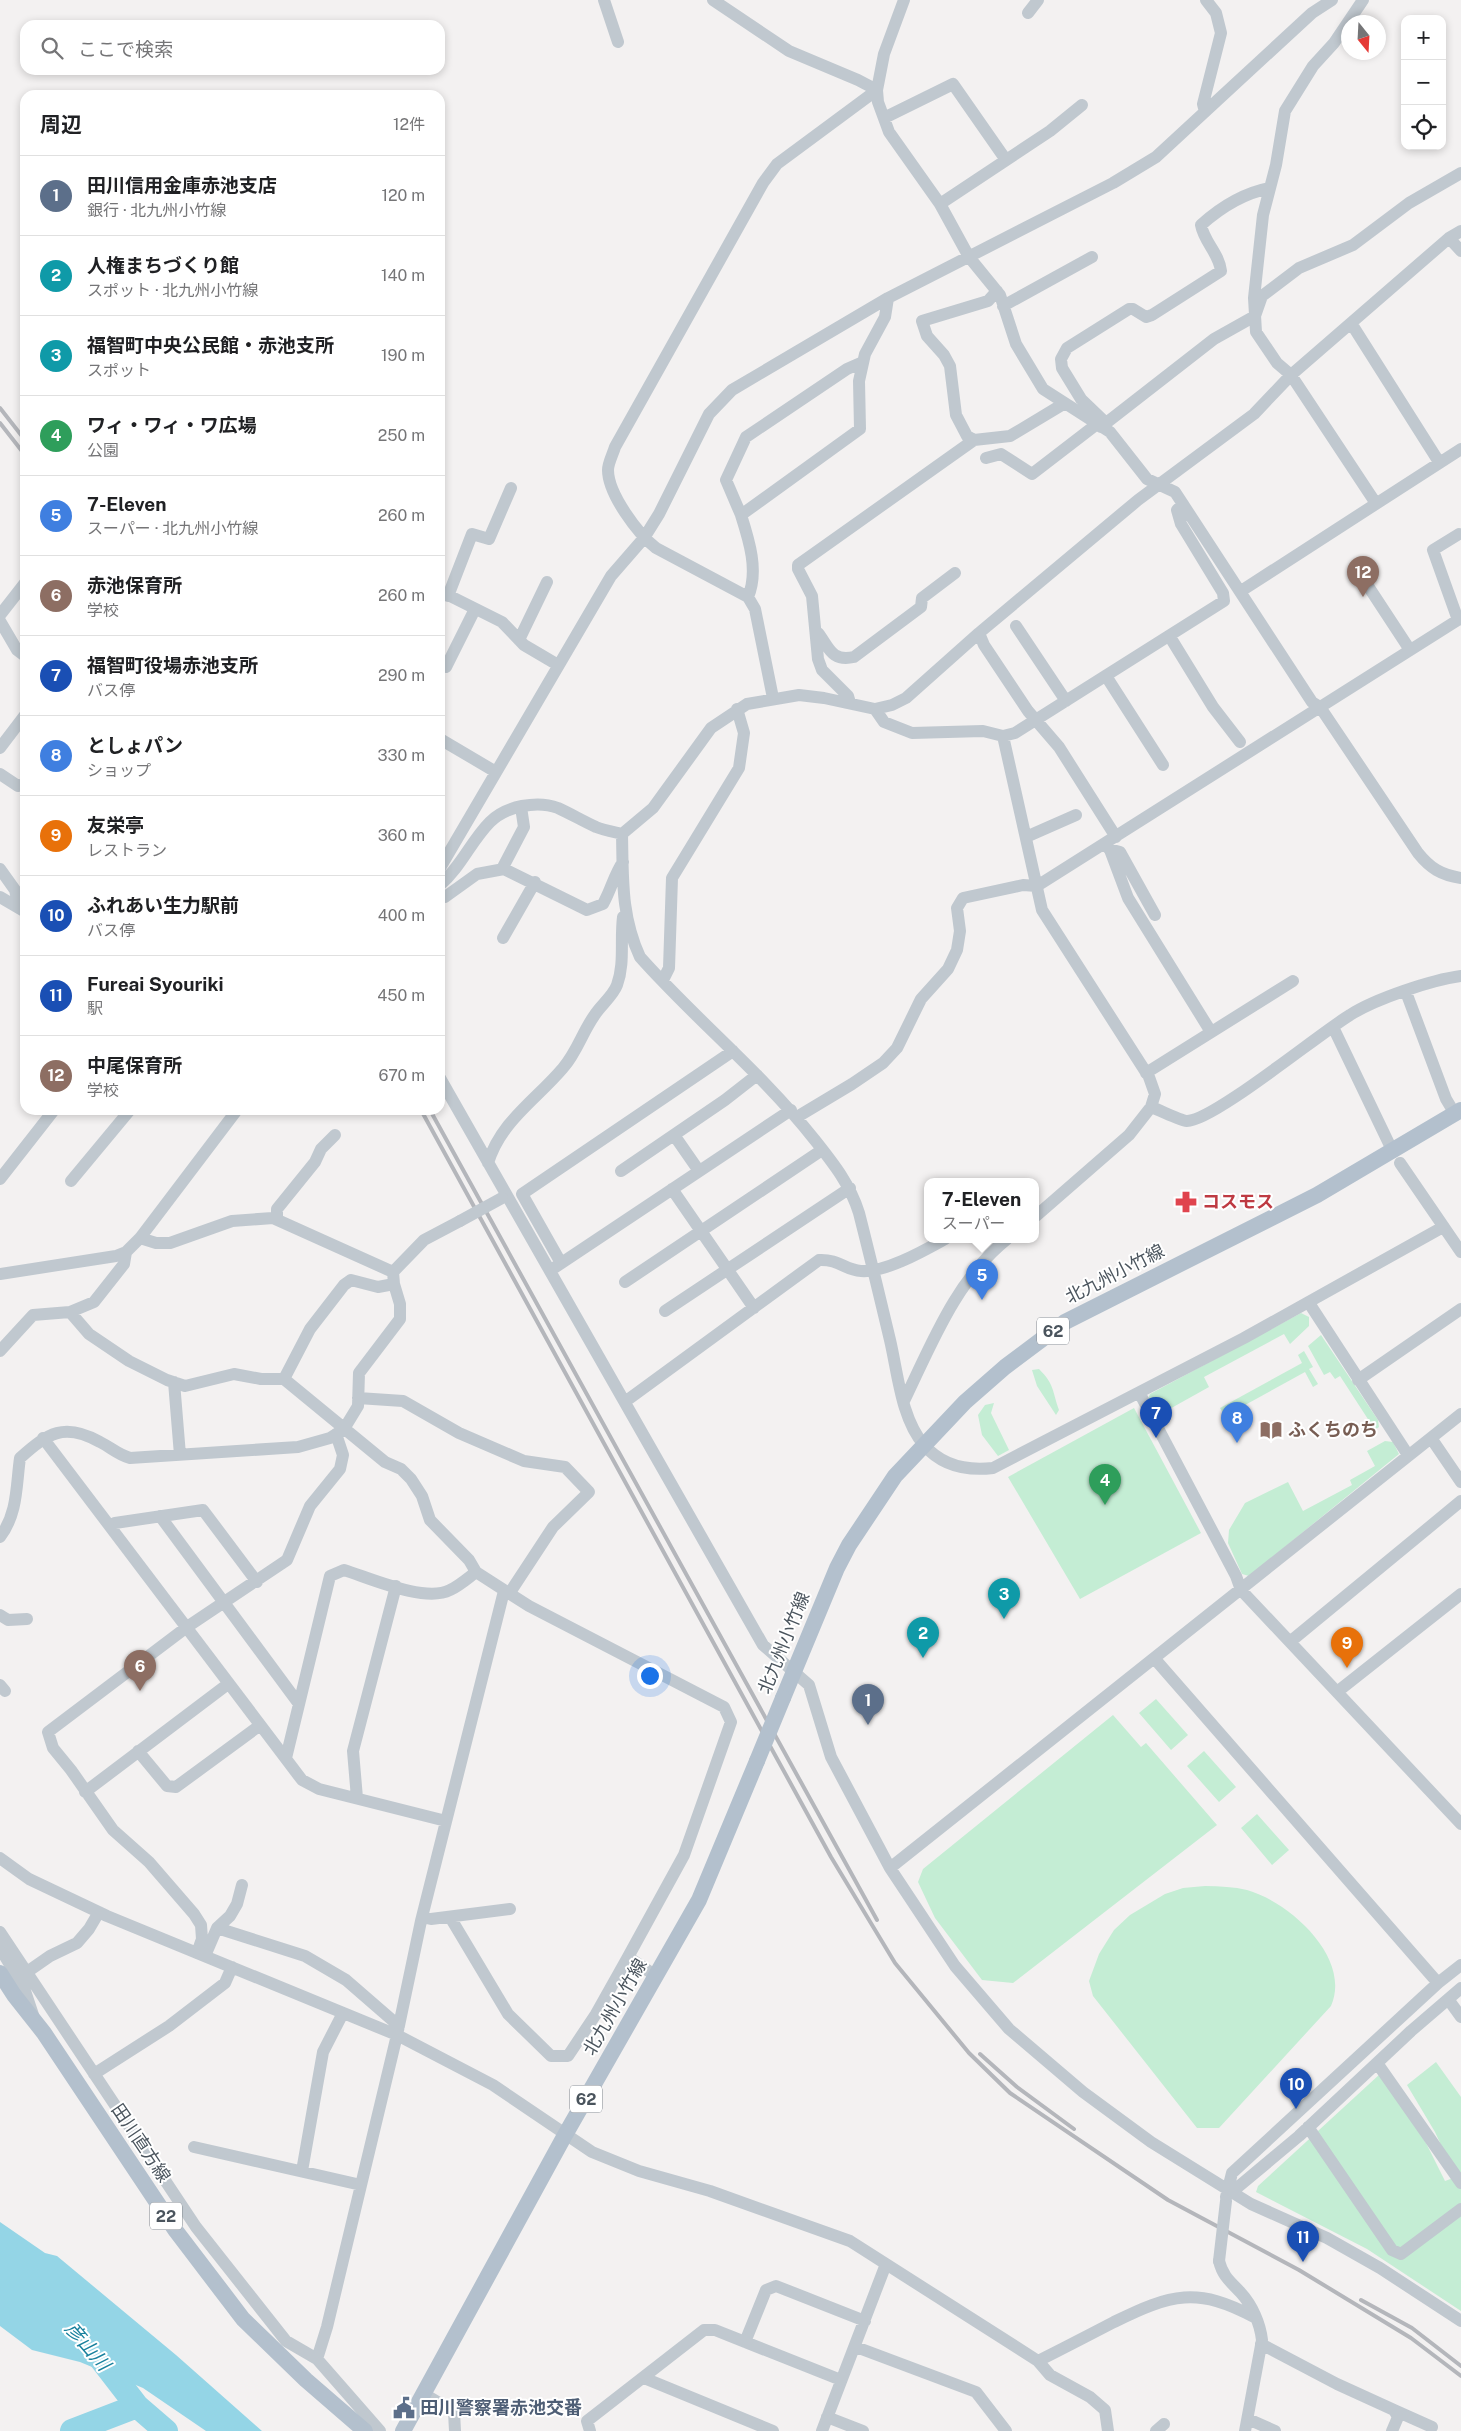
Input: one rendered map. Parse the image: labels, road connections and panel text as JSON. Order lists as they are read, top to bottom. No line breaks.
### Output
{"streets":{"main road":["北九州小竹線","62","田川直方線","22"]},"water":["彦山川"],"places":{"pharmacy":["コスモス"],"library":["ふくちのち"],"public building":["田川警察署赤池交番"]},"north":"bottom","page":{"map_buttons":["+","−"],"search":"ここで検索","heading":["周辺","12件"],"list":[{"mark":"1","name":"田川信用金庫赤池支店","note":"銀行 · 北九州小竹線","value":"120 m"},{"mark":"2","name":"人権まちづくり館","note":"スポット · 北九州小竹線","value":"140 m"},{"mark":"3","name":"福智町中央公民館・赤池支所","note":"スポット","value":"190 m"},{"mark":"4","name":"ワィ・ワィ・ワ広場","note":"公園","value":"250 m"},{"mark":"5","name":"7-Eleven","note":"スーパー · 北九州小竹線","value":"260 m"},{"mark":"6","name":"赤池保育所","note":"学校","value":"260 m"},{"mark":"7","name":"福智町役場赤池支所","note":"バス停","value":"290 m"},{"mark":"8","name":"としょパン","note":"ショップ","value":"330 m"},{"mark":"9","name":"友栄亭","note":"レストラン","value":"360 m"},{"mark":"10","name":"ふれあい生力駅前","note":"バス停","value":"400 m"},{"mark":"11","name":"Fureai Syouriki","note":"駅","value":"450 m"},{"mark":"12","name":"中尾保育所","note":"学校","value":"670 m"}],"pins":["12","5","7","8","4","3","2","9","6","1","10","11"],"popup":["7-Eleven","スーパー"]}}
